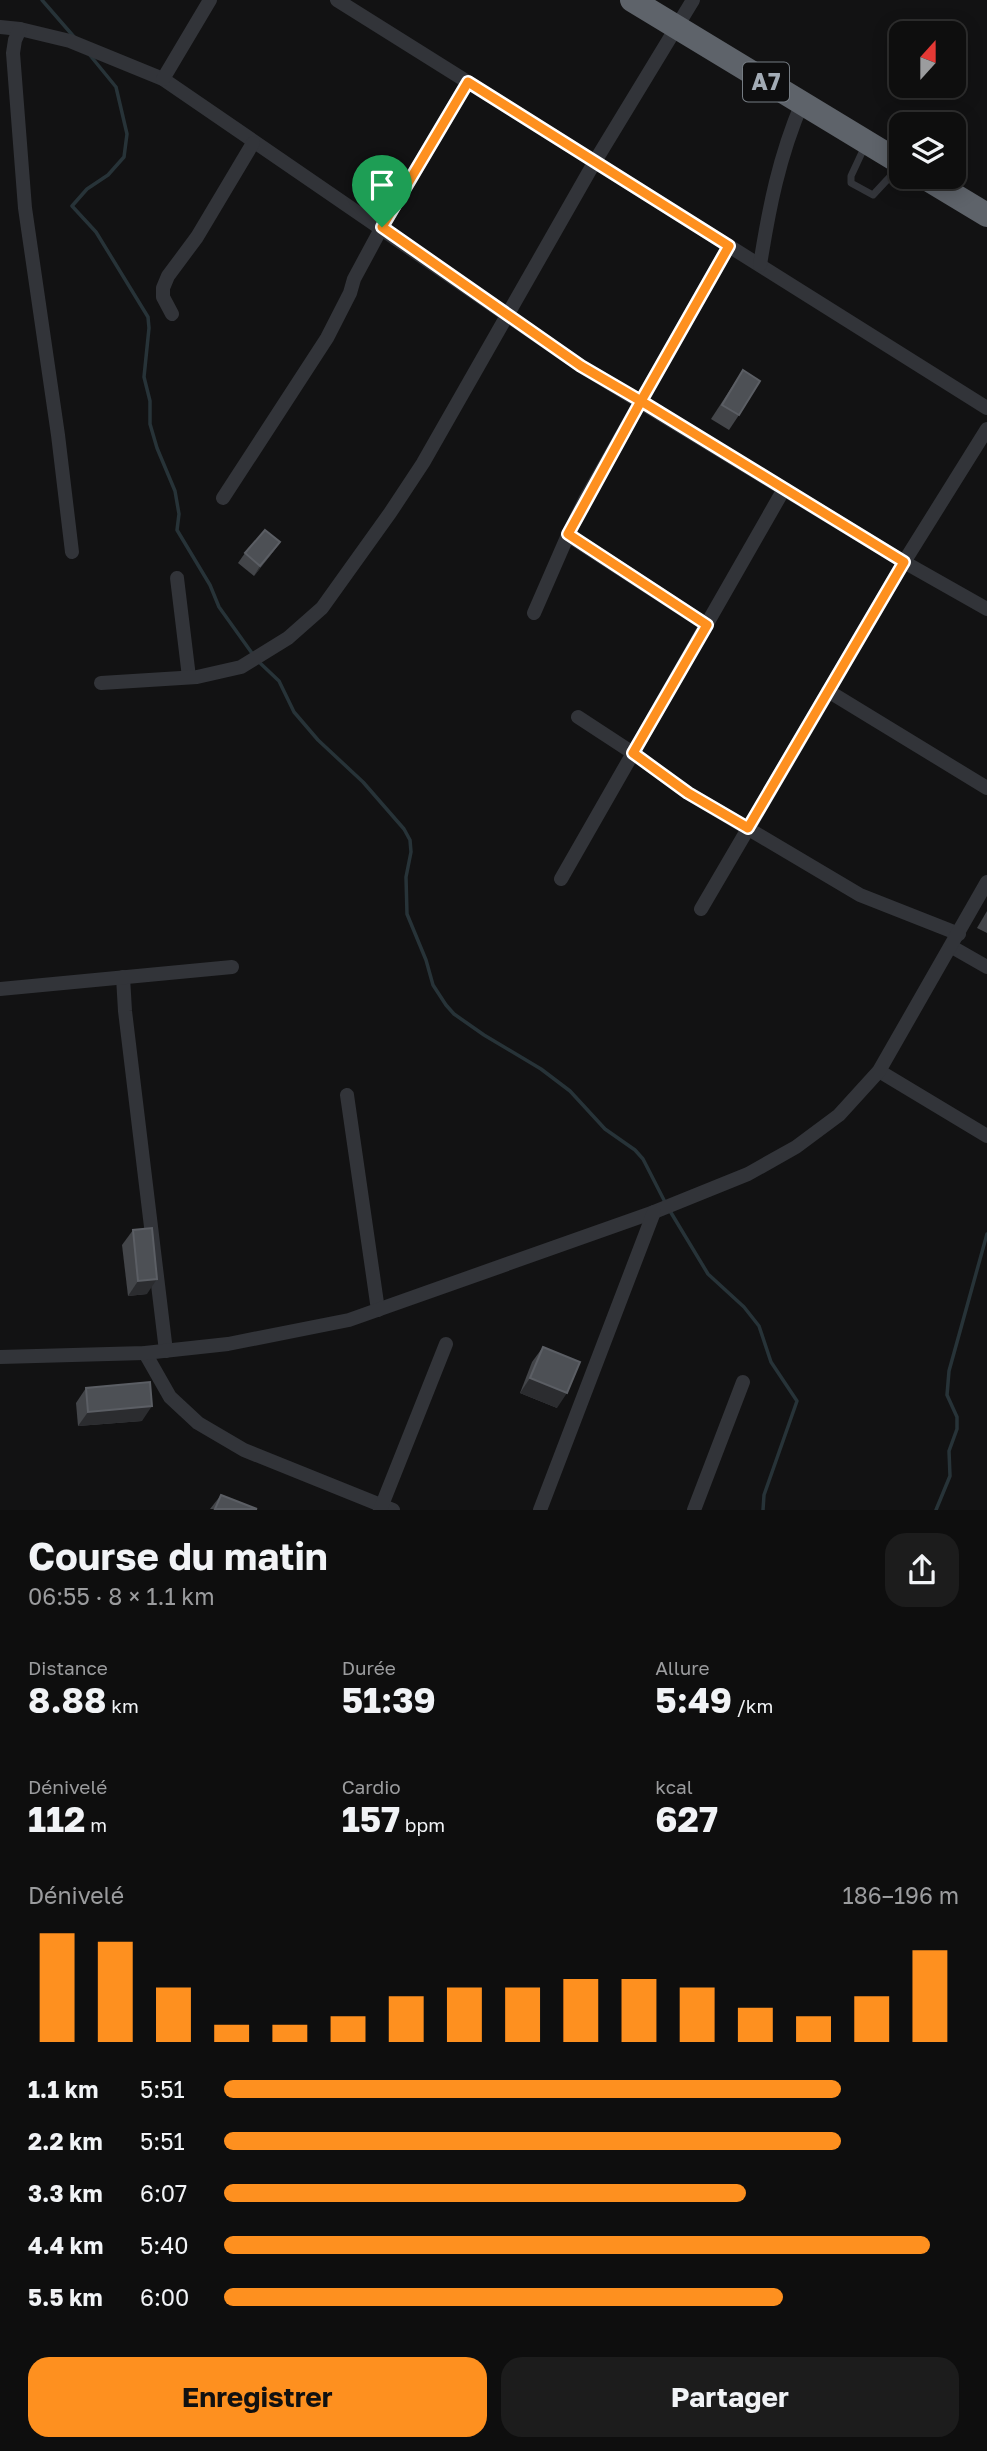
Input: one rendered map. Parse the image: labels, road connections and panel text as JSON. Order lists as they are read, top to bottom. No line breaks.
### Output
{"streets":{"highway":["A7"]},"north":"top","page":{"heading":["Course du matin","06:55 · 8 × 1.1 km"],"stats":[["Distance","8.88 km"],["Durée","51:39"],["Allure","5:49 /km"],["Dénivelé","112 m"],["Cardio","157 bpm"],["kcal","627"]],"chart":["Dénivelé","186–196 m"],"list":[{"name":"1.1 km","note":"5:51"},{"name":"2.2 km","note":"5:51"},{"name":"3.3 km","note":"6:07"},{"name":"4.4 km","note":"5:40"},{"name":"5.5 km","note":"6:00"}],"buttons":["Enregistrer","Partager"]}}
